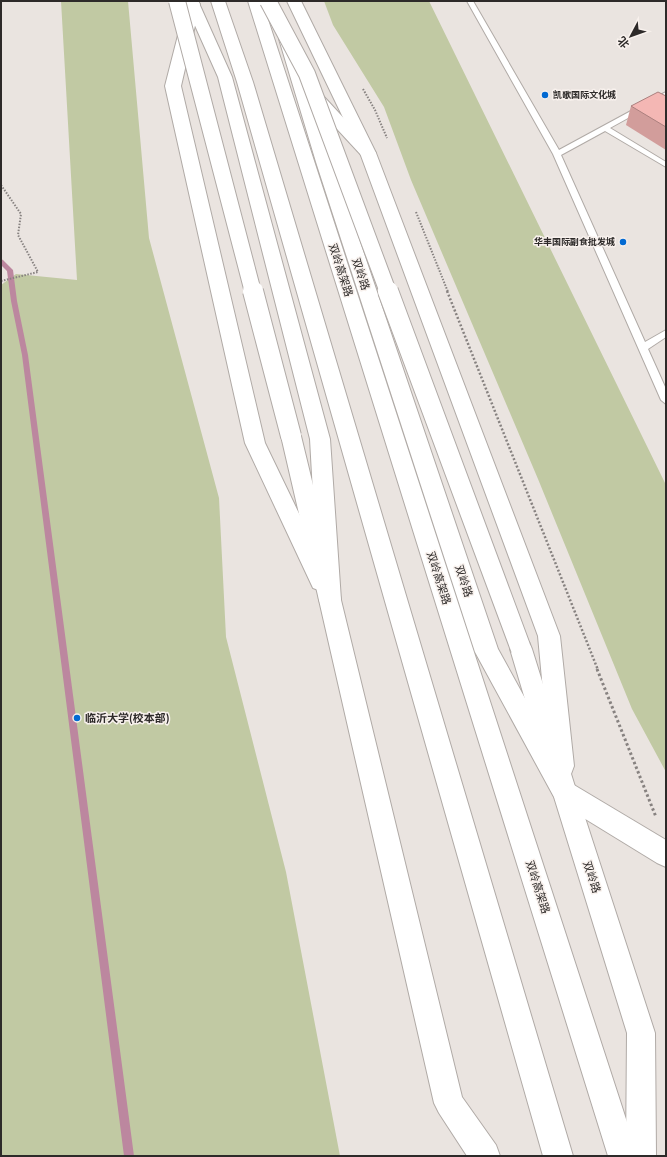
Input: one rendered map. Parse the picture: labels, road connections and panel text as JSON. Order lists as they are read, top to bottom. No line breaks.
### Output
{"streets":{"main road":["双岭高架路","双岭路"]},"places":["凯歌国际文化城","华丰国际副食批发城","临沂大学(校本部)"],"north":"bottom left"}
